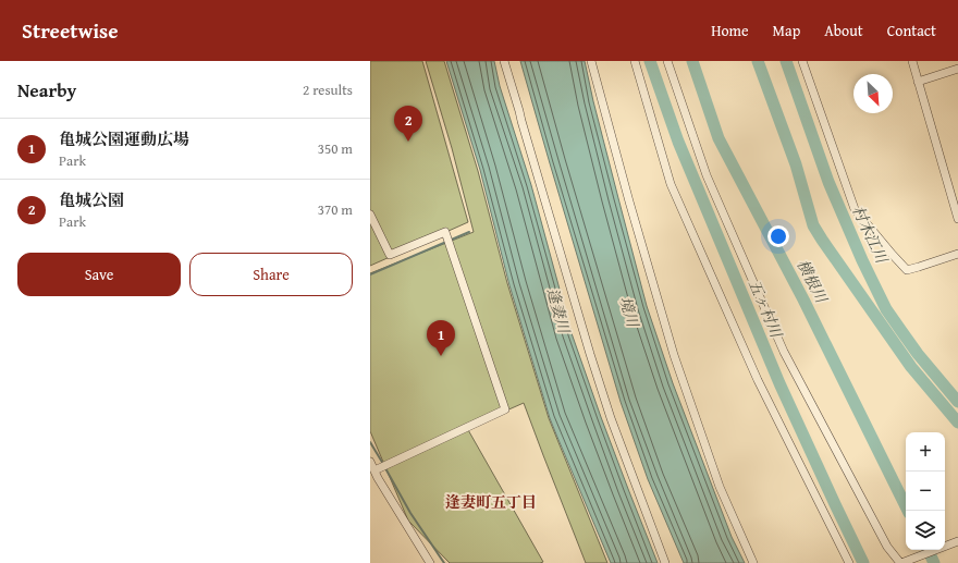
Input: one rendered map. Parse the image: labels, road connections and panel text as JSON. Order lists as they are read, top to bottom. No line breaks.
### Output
{"districts":["逢妻町五丁目"],"water":["村木江川","横根川","五ヶ村川","逢妻川","境川"],"north":"bottom right","page":{"header":"Streetwise","nav":["Home","Map","About","Contact"],"heading":["Nearby","2 results"],"pins":["2","1"],"list":[{"mark":"1","name":"亀城公園運動広場","note":"Park","value":"350 m"},{"mark":"2","name":"亀城公園","note":"Park","value":"370 m"}],"buttons":["Save","Share"],"map_buttons":["+","−"]}}
